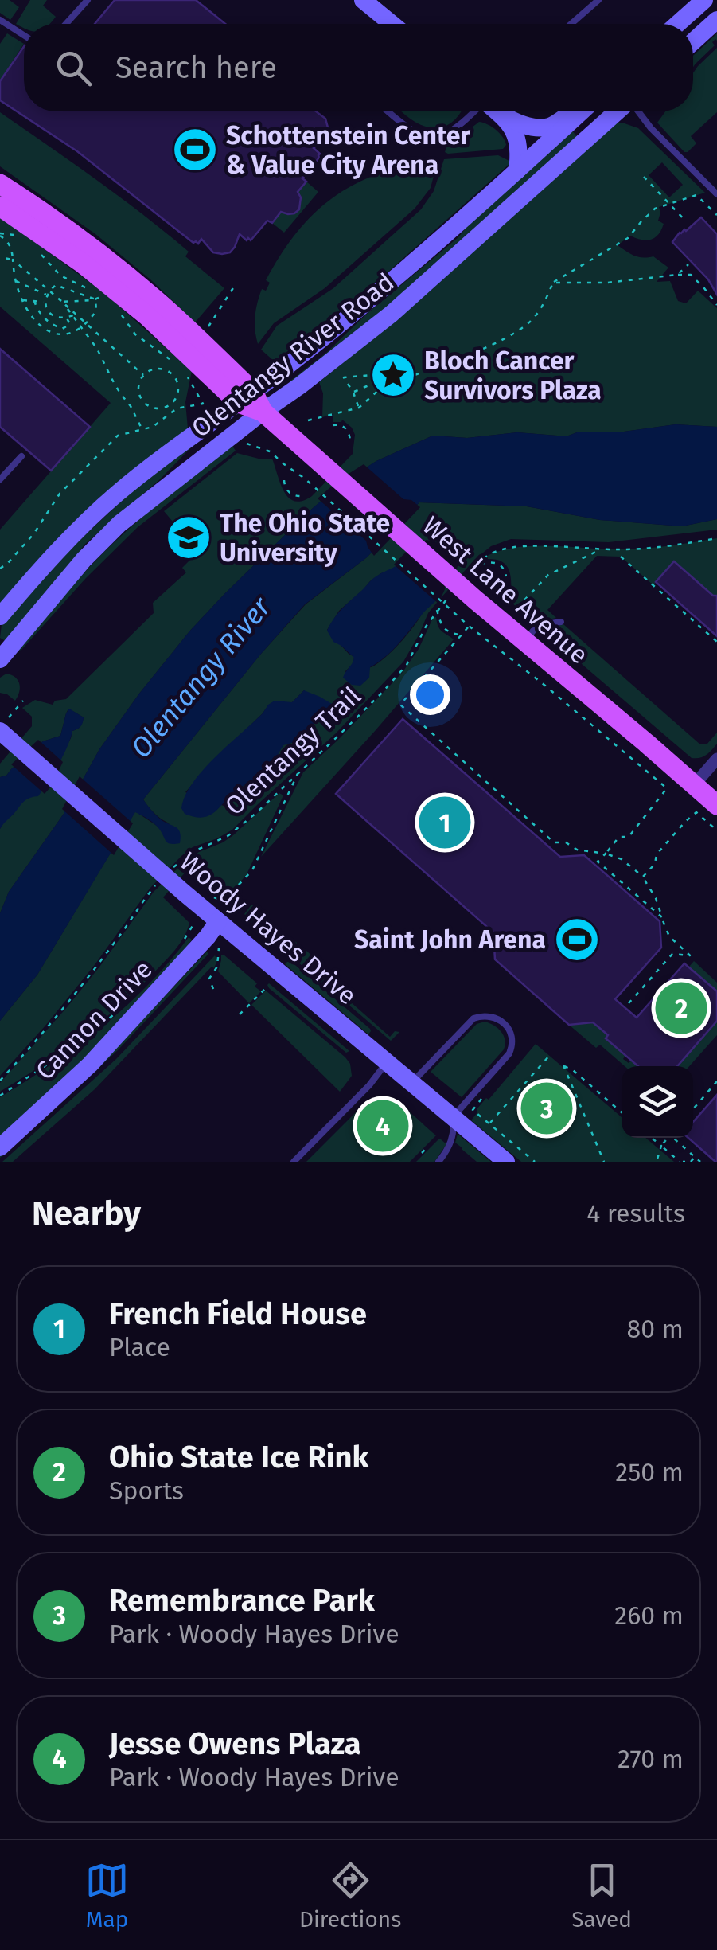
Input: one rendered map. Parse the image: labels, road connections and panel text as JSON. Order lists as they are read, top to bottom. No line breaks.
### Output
{"streets":{"main road":["Olentangy River Road","West Lane Avenue","Woody Hayes Drive","Cannon Drive"],"path":["Olentangy Trail"]},"crossings":[["Olentangy River Road","West Lane Avenue"],["Woody Hayes Drive","Cannon Drive"]],"water":["Olentangy River"],"places":{"sports":["Schottenstein Center & Value City Arena","Saint John Arena"],"place":["Bloch Cancer Survivors Plaza"],"school or university":["The Ohio State University"]},"page":{"search":"Search here","pins":["1","2","3","4"],"heading":["Nearby","4 results"],"list":[{"mark":"1","name":"French Field House","note":"Place","value":"80 m"},{"mark":"2","name":"Ohio State Ice Rink","note":"Sports","value":"250 m"},{"mark":"3","name":"Remembrance Park","note":"Park · Woody Hayes Drive","value":"260 m"},{"mark":"4","name":"Jesse Owens Plaza","note":"Park · Woody Hayes Drive","value":"270 m"}],"nav":["Map","Directions","Saved"]}}
